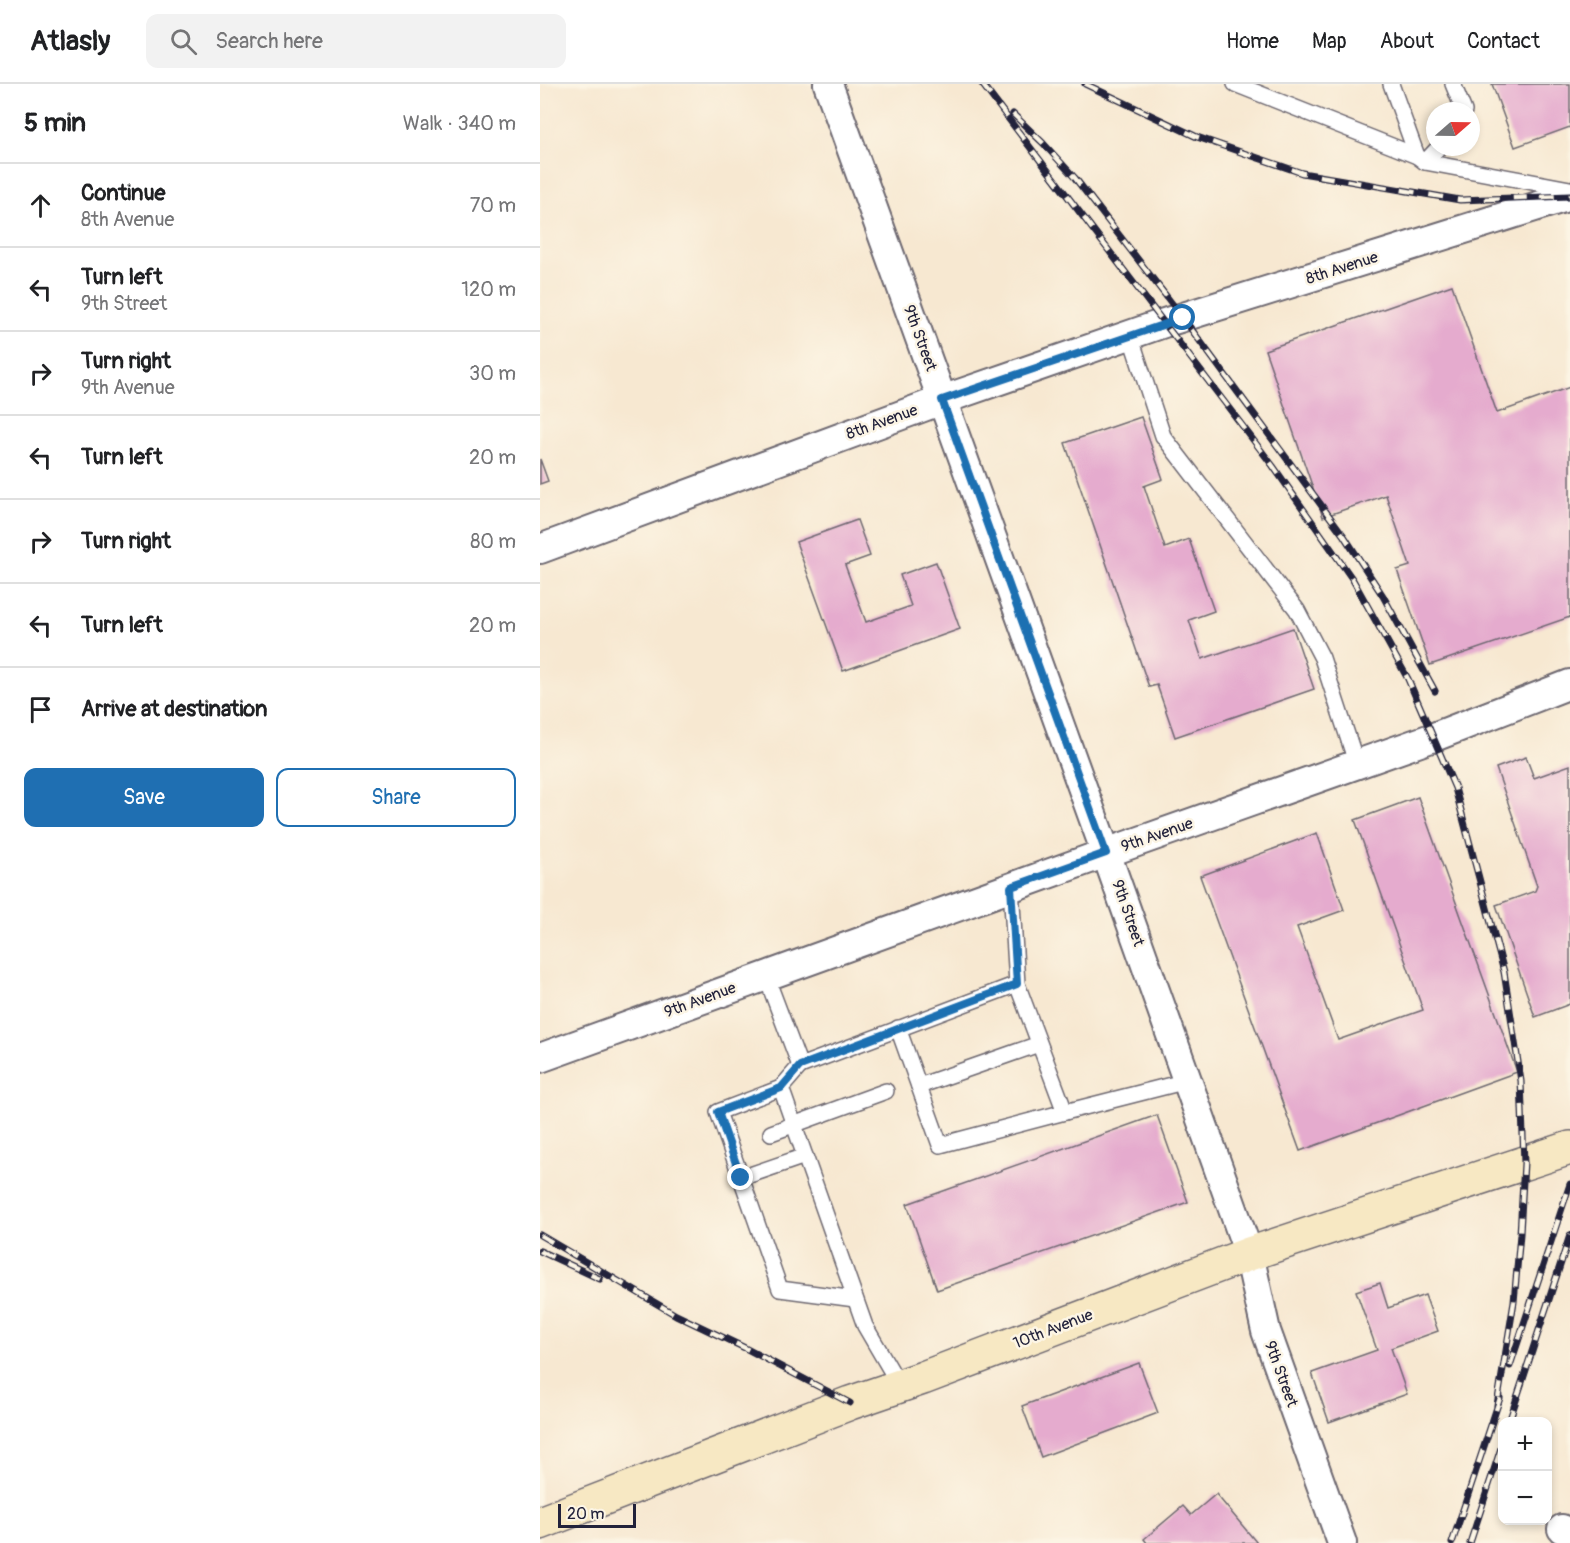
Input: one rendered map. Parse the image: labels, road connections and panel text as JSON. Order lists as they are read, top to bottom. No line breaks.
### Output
{"streets":{"main road":["10th Avenue"],"street":["8th Avenue","9th Street","9th Avenue"]},"crossings":[["8th Avenue","9th Street"],["9th Street","9th Avenue"],["9th Street","10th Avenue"]],"scale_bar":"20 m","north":"right","page":{"header":"Atlasly","search":"Search here","nav":["Home","Map","About","Contact"],"heading":["5 min","Walk · 340 m"],"list":[["Continue","8th Avenue","70 m"],["Turn left","9th Street","120 m"],["Turn right","9th Avenue","30 m"],["Turn left","20 m"],["Turn right","80 m"],["Turn left","20 m"],"Arrive at destination"],"buttons":["Save","Share"],"map_buttons":["+","−"],"scale":"20 m"}}
